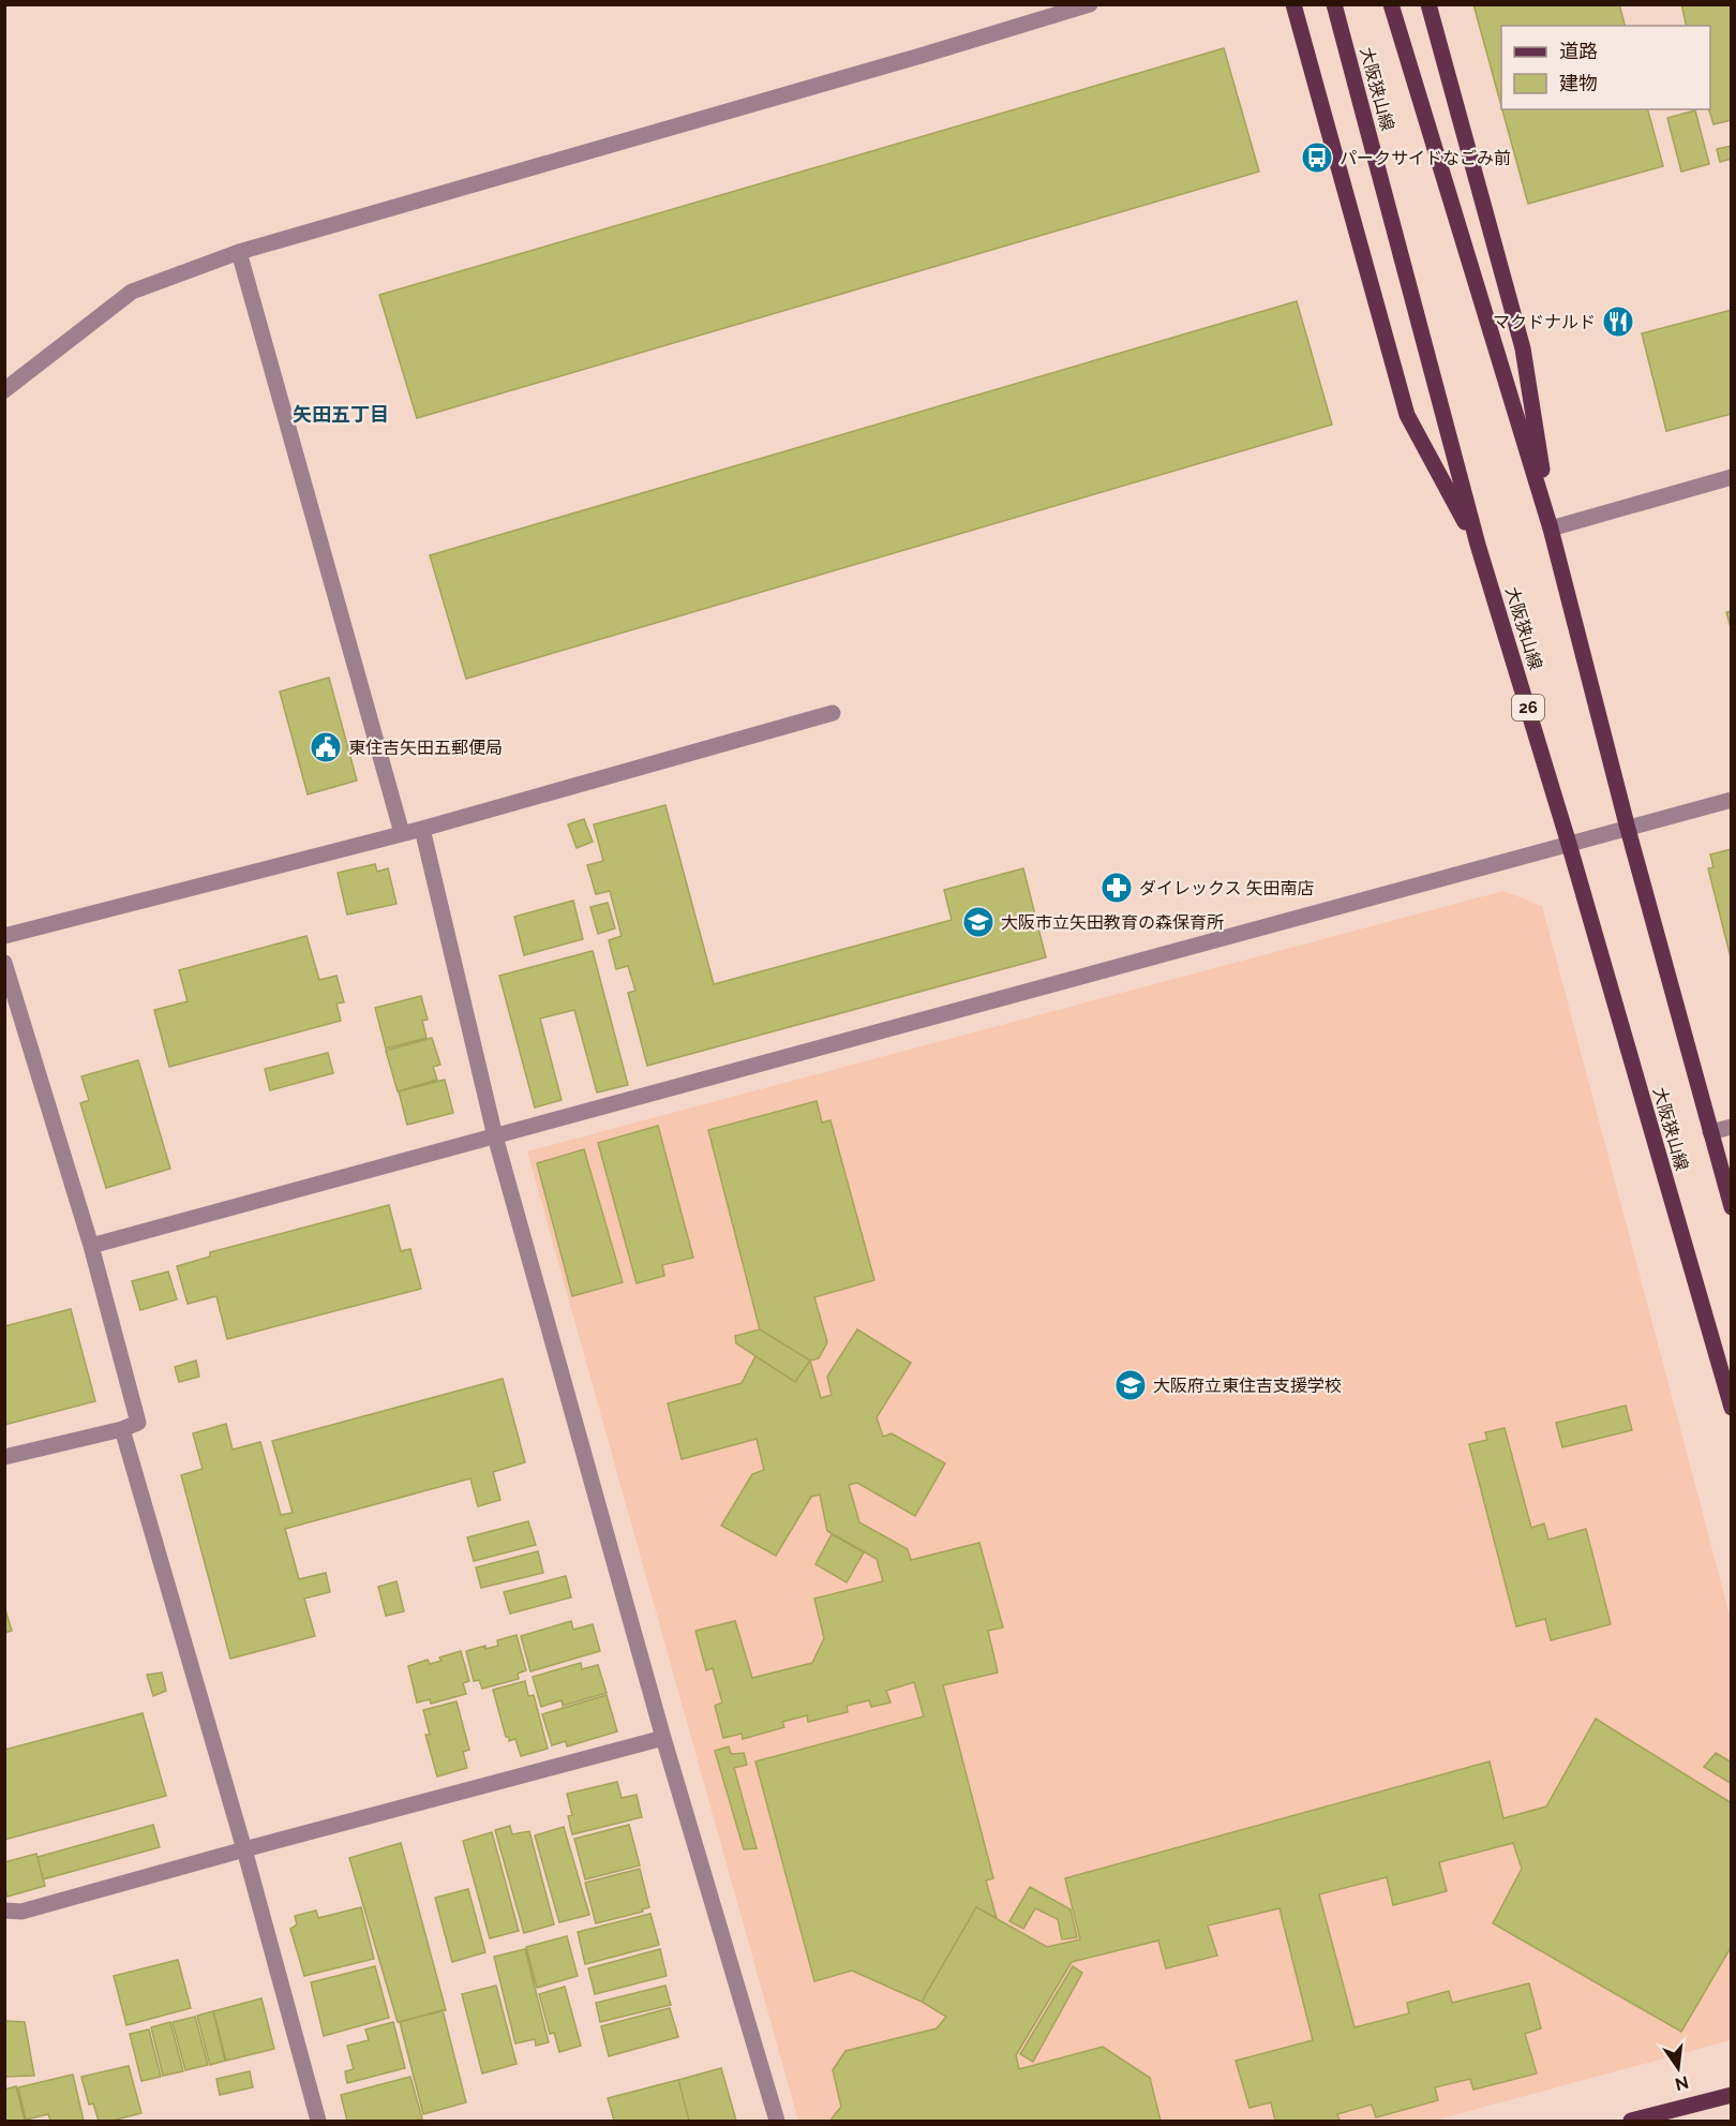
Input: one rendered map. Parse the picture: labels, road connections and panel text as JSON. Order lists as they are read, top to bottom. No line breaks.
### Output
{"streets":{"main road":["大阪狭山線","26"]},"districts":["矢田五丁目"],"places":{"bus stop":["パークサイドなごみ前"],"restaurant":["マクドナルド"],"public building":["東住吉矢田五郵便局"],"pharmacy":["ダイレックス 矢田南店"],"school or university":["大阪市立矢田教育の森保育所","大阪府立東住吉支援学校"]},"legend":["道路","建物"],"north":"bottom"}
